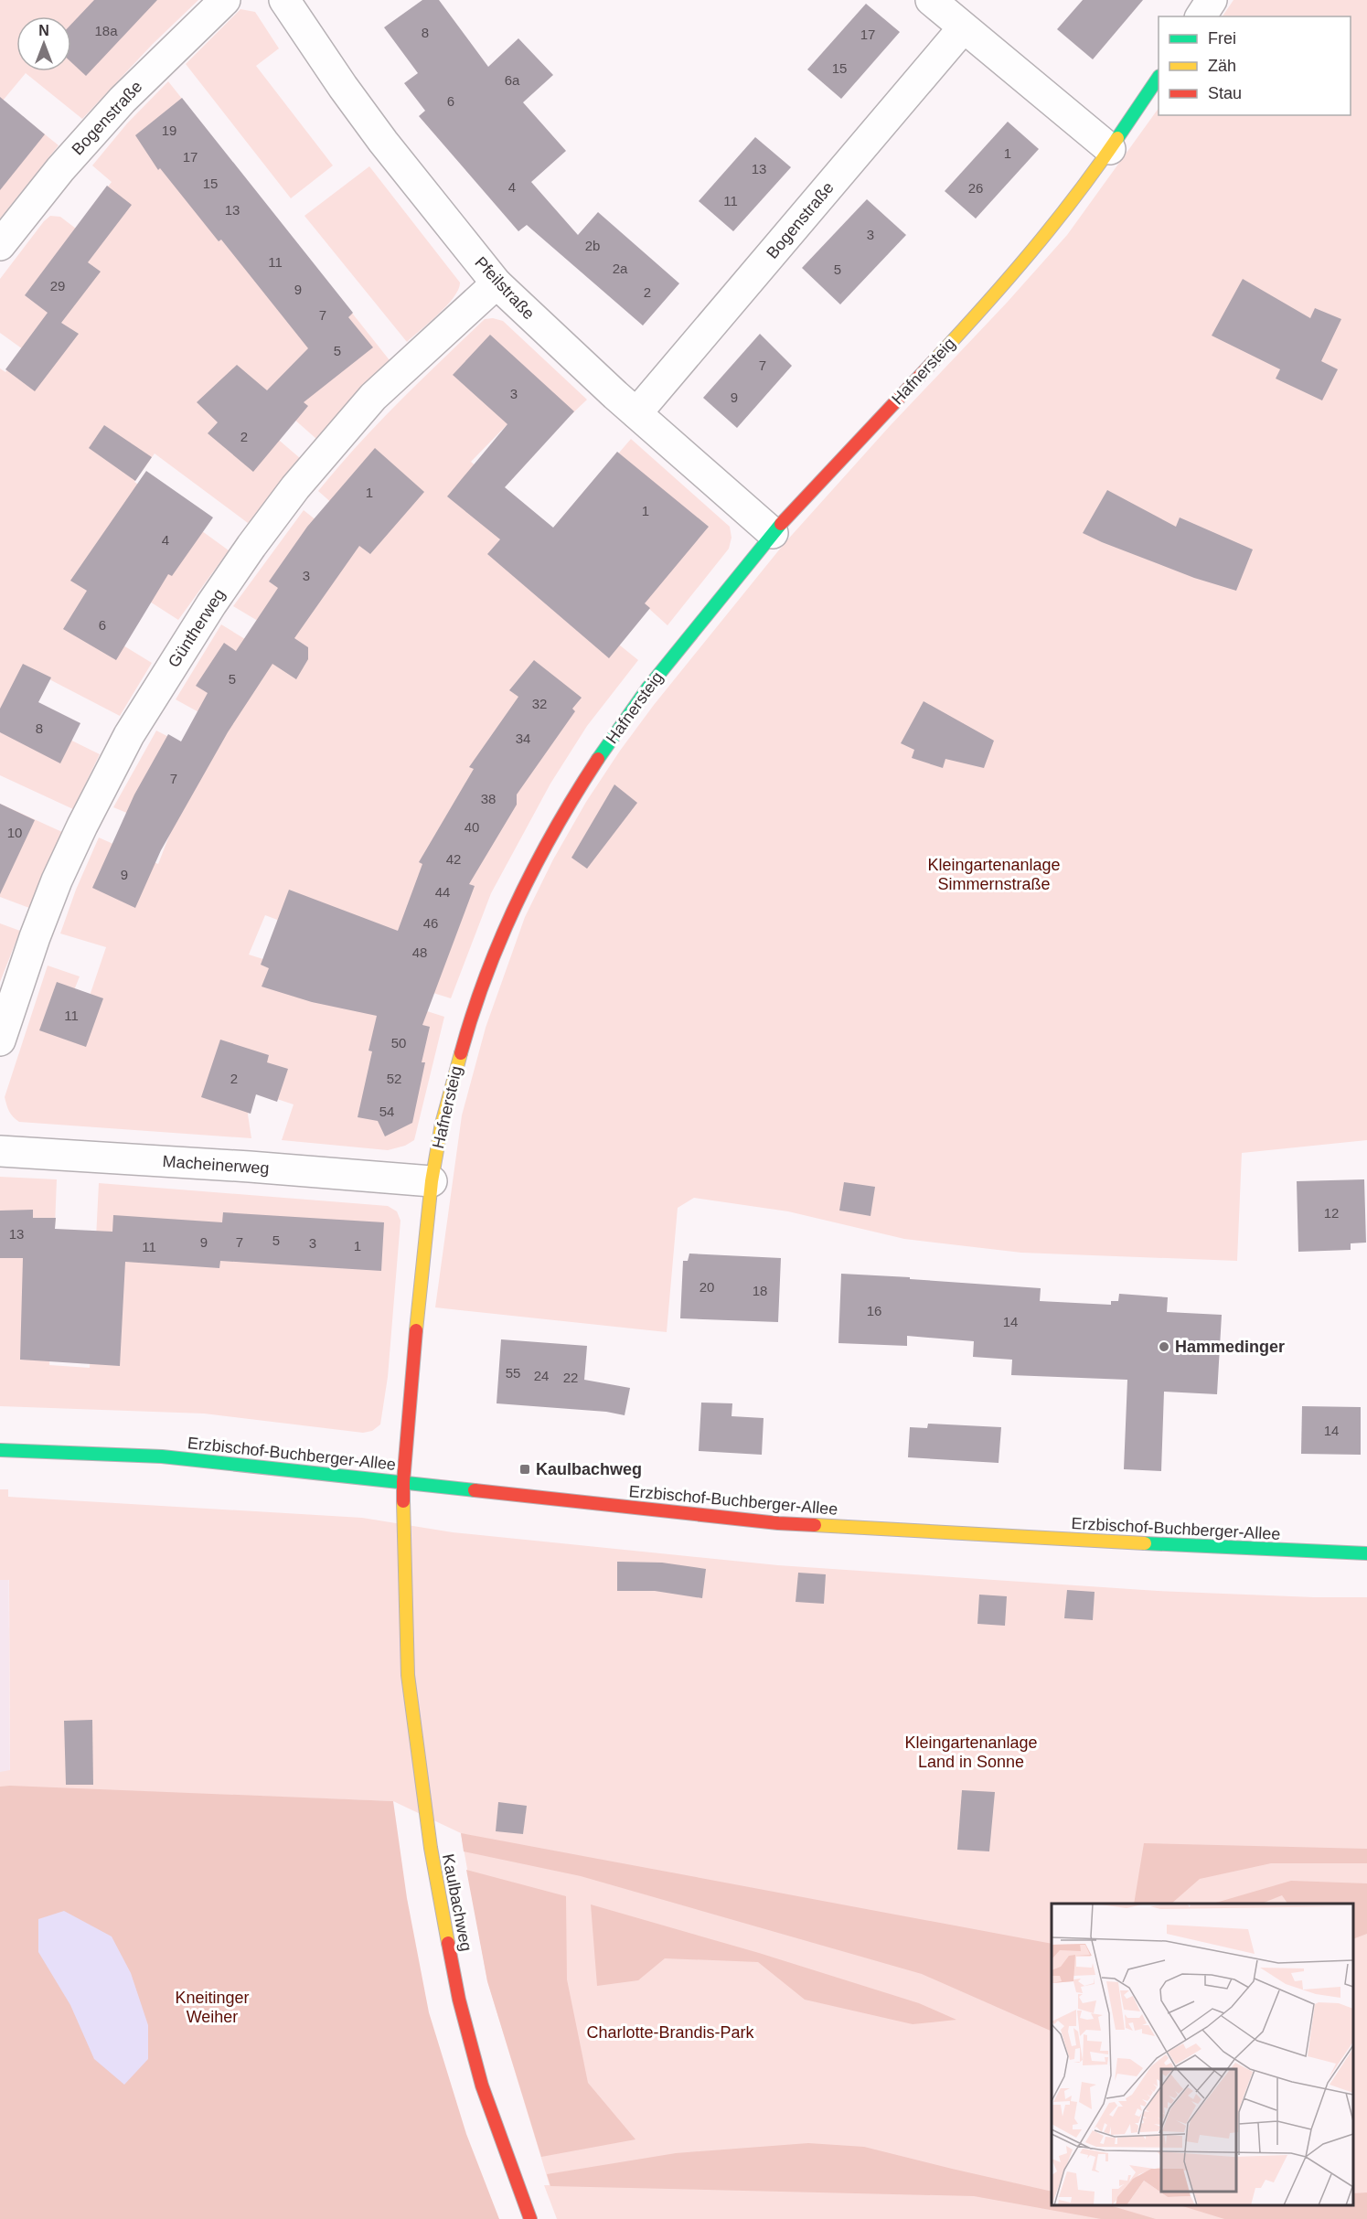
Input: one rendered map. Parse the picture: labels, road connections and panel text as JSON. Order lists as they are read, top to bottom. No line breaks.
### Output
{"streets":{"street":["Bogenstraße","Pfeilstraße","Hafnersteig","Güntherweg","Macheinerweg","Erzbischof-Buchberger-Allee","Kaulbachweg"]},"crossings":[["Bogenstraße","Pfeilstraße"],["Pfeilstraße","Hafnersteig"],["Pfeilstraße","Güntherweg"],["Hafnersteig","Macheinerweg"],["Hafnersteig","Erzbischof-Buchberger-Allee"],["Hafnersteig","Kaulbachweg"],["Erzbischof-Buchberger-Allee","Kaulbachweg"]],"parks":["Kleingartenanlage Simmernstraße","Kleingartenanlage Land in Sonne","Kneitinger Weiher","Charlotte-Brandis-Park"],"places":{"other":["Hammedinger"],"transit":["Kaulbachweg"]},"house_numbers":["18a","8","17","15","6a","6","19","1","17","13","15","4","26","11","13","3","2b","11","2a","5","29","9","2","7","5","7","3","9","2","1","1","4","3","6","5","32","8","34","7","38","40","10","42","9","44","46","48","11","50","2","52","54","12","13","5","9","7","3","1","11","20","18","16","14","55","24","22","14"],"legend":["Frei","Zäh","Stau"],"north":"top"}
